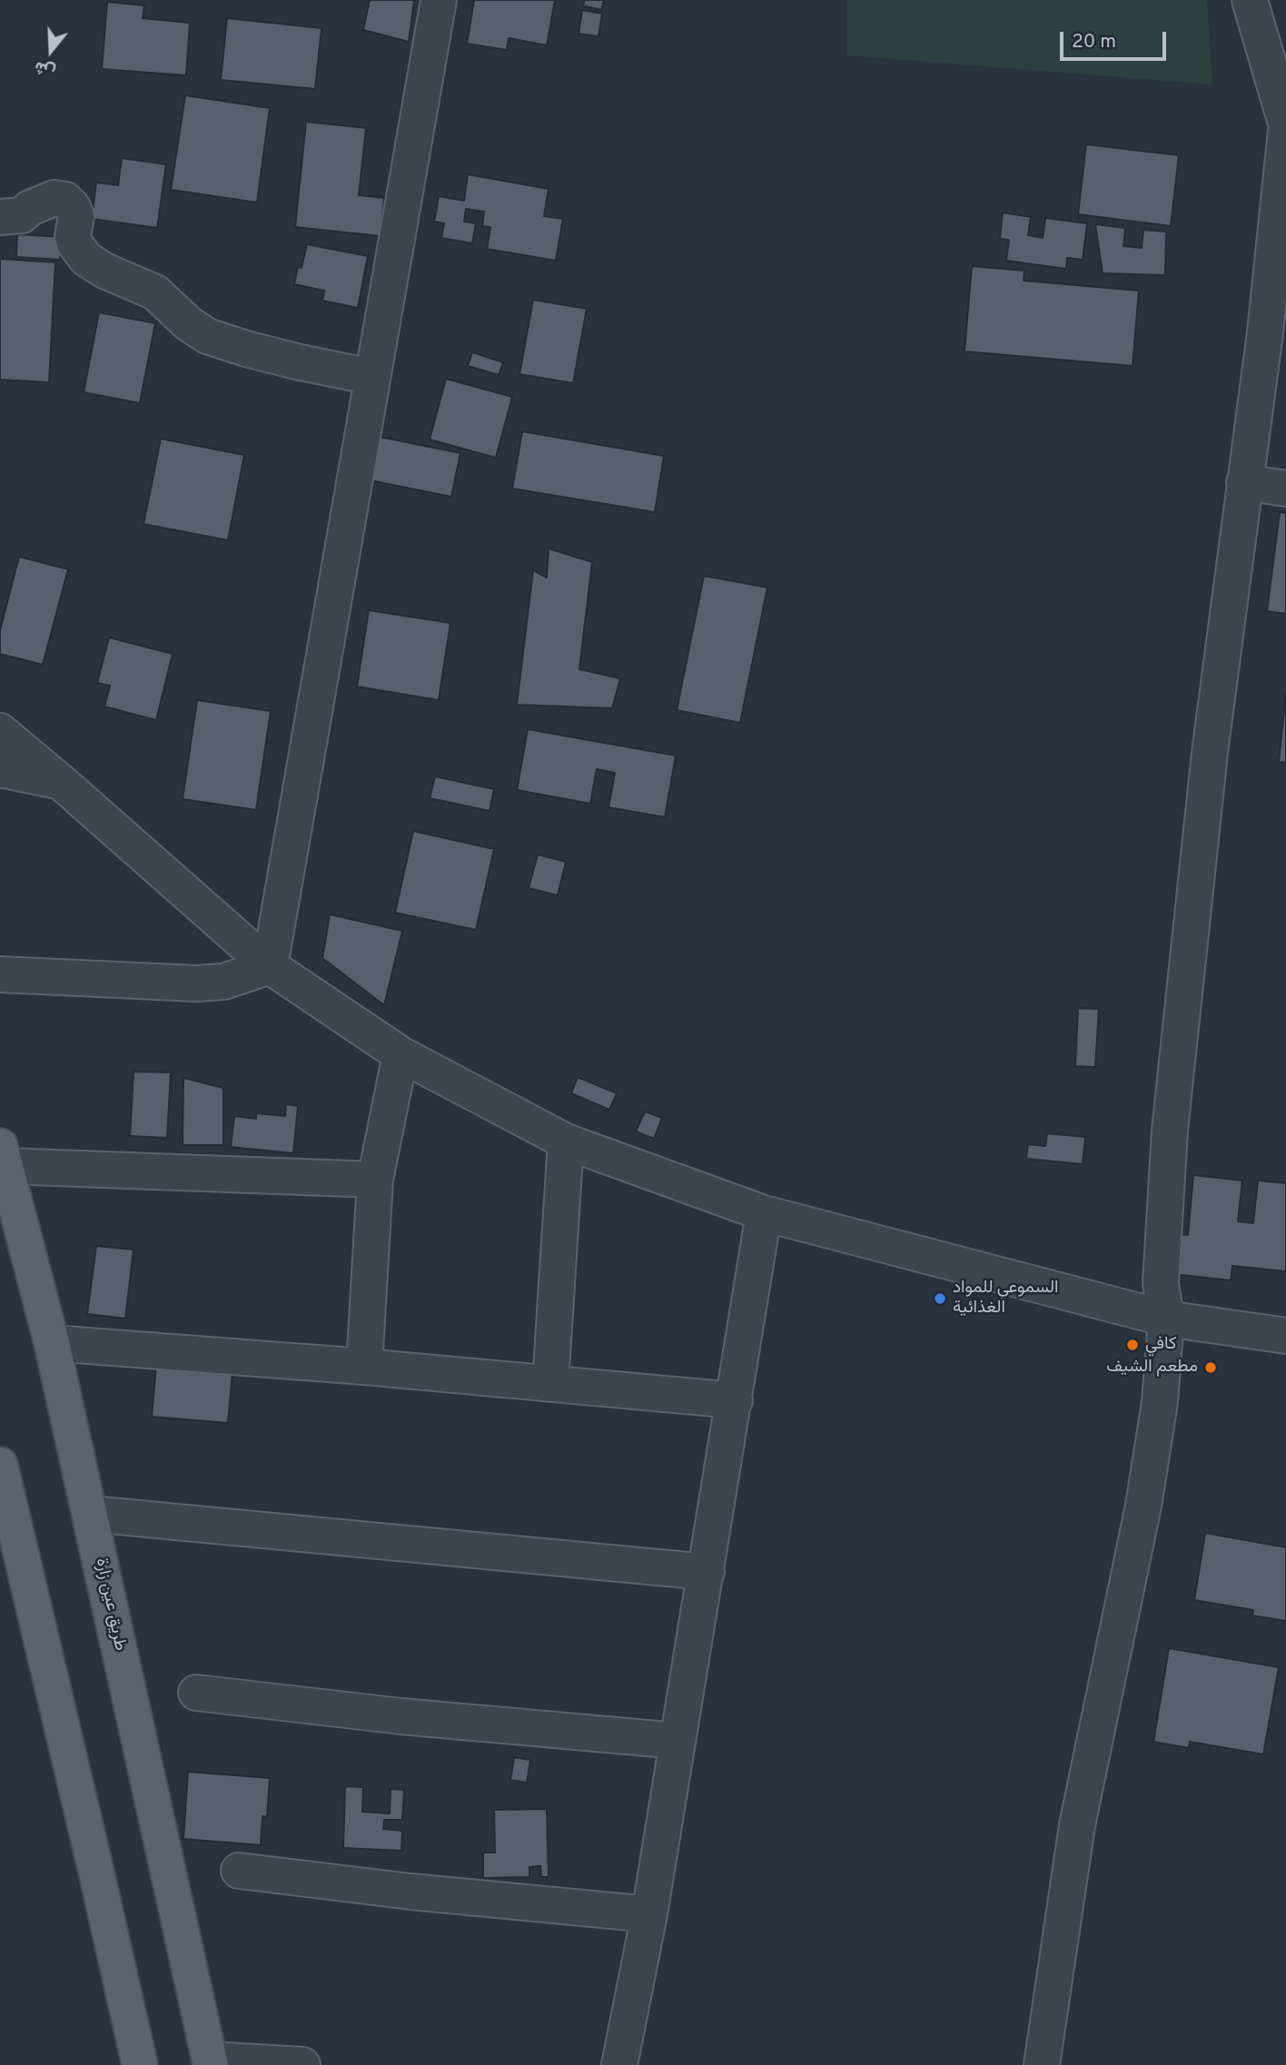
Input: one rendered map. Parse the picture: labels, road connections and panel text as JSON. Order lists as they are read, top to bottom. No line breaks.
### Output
{"streets":{"main road":["طريق عين زارة"]},"places":["السموعي للمواد الغذائية","كافي","مطعم الشيف"],"scale_bar":"20 m","north":"bottom"}
